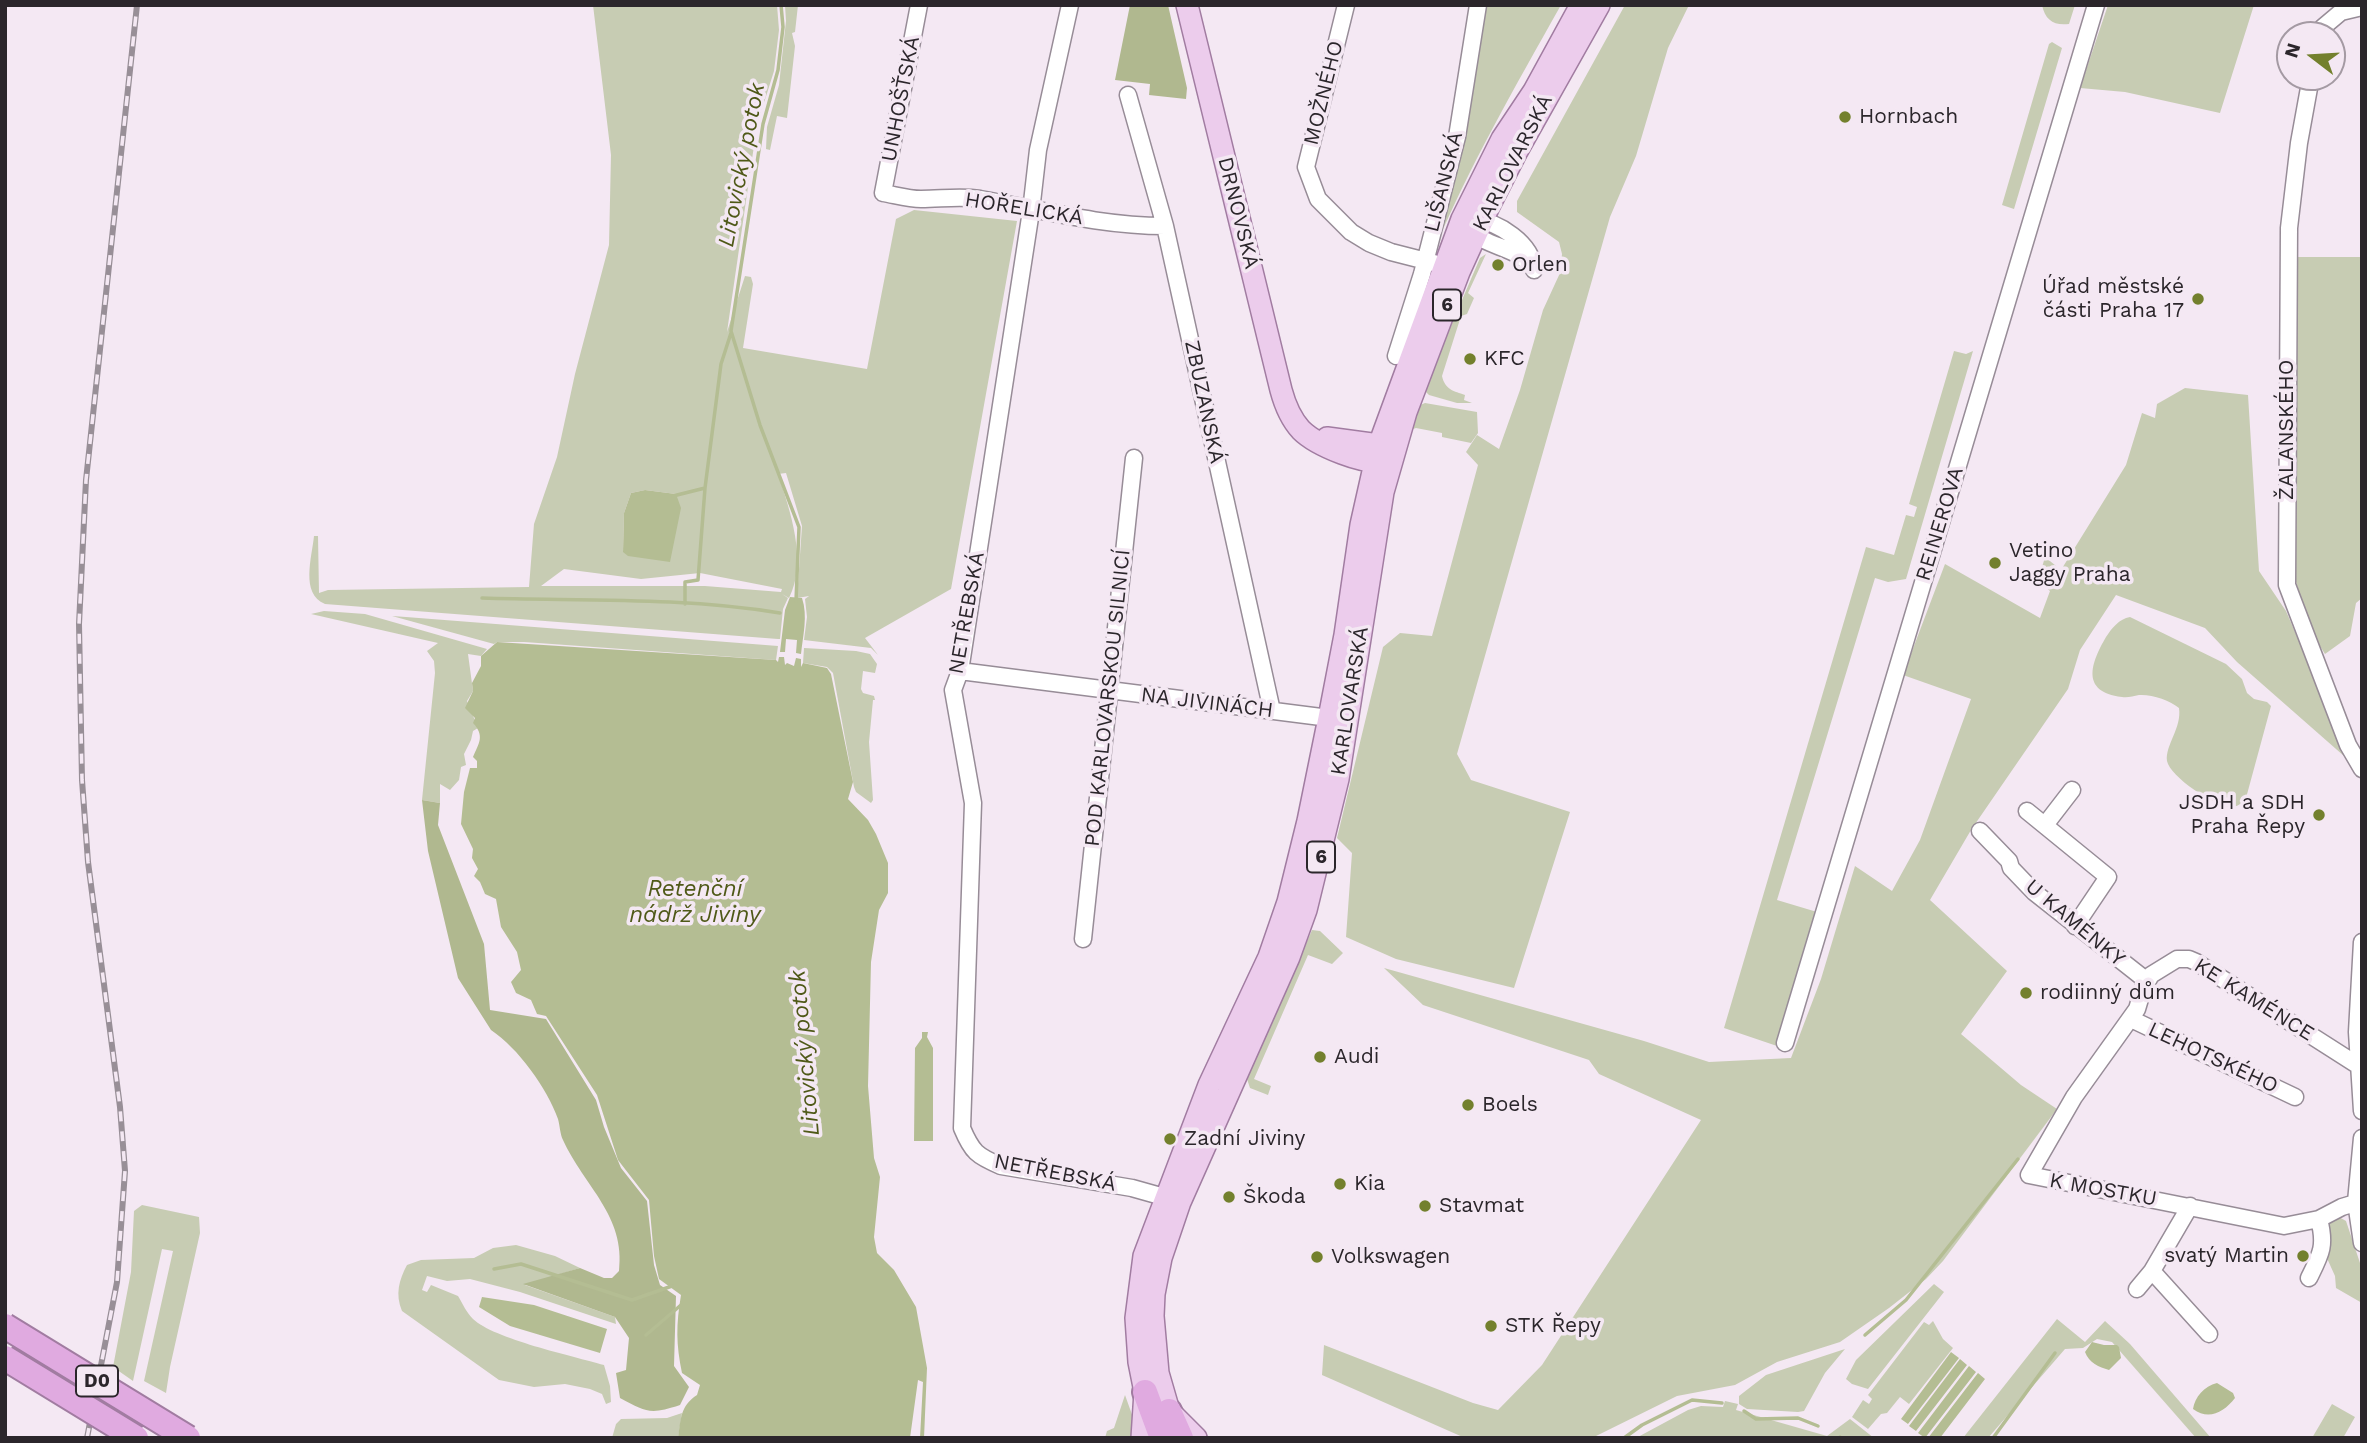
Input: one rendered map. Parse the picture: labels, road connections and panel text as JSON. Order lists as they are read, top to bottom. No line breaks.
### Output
{"streets":{"highway":["6","D0"],"main road":["KARLOVARSKÁ","DRNOVSKÁ"],"street":["MOŽNÉHO","UNHOŠŤSKÁ","LIŠANSKÁ","HOŘELICKÁ","ZBUZANSKÁ","ŽALANSKÉHO","REINEROVA","NETŘEBSKÁ","POD KARLOVARSKOU SILNICÍ","NA JIVINÁCH","U KAMÉNKY","KE KAMÉNCE","LEHOTSKÉHO","K MOSTKU"]},"crossings":[["MOŽNÉHO","KARLOVARSKÁ"],["MOŽNÉHO","LIŠANSKÁ"],["UNHOŠŤSKÁ","HOŘELICKÁ"],["KARLOVARSKÁ","DRNOVSKÁ"],["KARLOVARSKÁ","6"],["KARLOVARSKÁ","NETŘEBSKÁ"],["KARLOVARSKÁ","NA JIVINÁCH"],["HOŘELICKÁ","ZBUZANSKÁ"],["HOŘELICKÁ","NETŘEBSKÁ"],["ZBUZANSKÁ","NA JIVINÁCH"],["NETŘEBSKÁ","NA JIVINÁCH"],["POD KARLOVARSKOU SILNICÍ","NA JIVINÁCH"],["U KAMÉNKY","KE KAMÉNCE"],["U KAMÉNKY","K MOSTKU"],["KE KAMÉNCE","K MOSTKU"],["LEHOTSKÉHO","K MOSTKU"]],"water":["Litovický potok","Retenční nádrž Jiviny"],"places":["Hornbach","Orlen","Úřad městské části Praha 17","KFC","Vetino Jaggy Praha","JSDH a SDH Praha Řepy","rodiinný dům","Audi","Boels","Zadní Jiviny","Kia","Škoda","Stavmat","svatý Martin","Volkswagen","STK Řepy"],"north":"left"}
